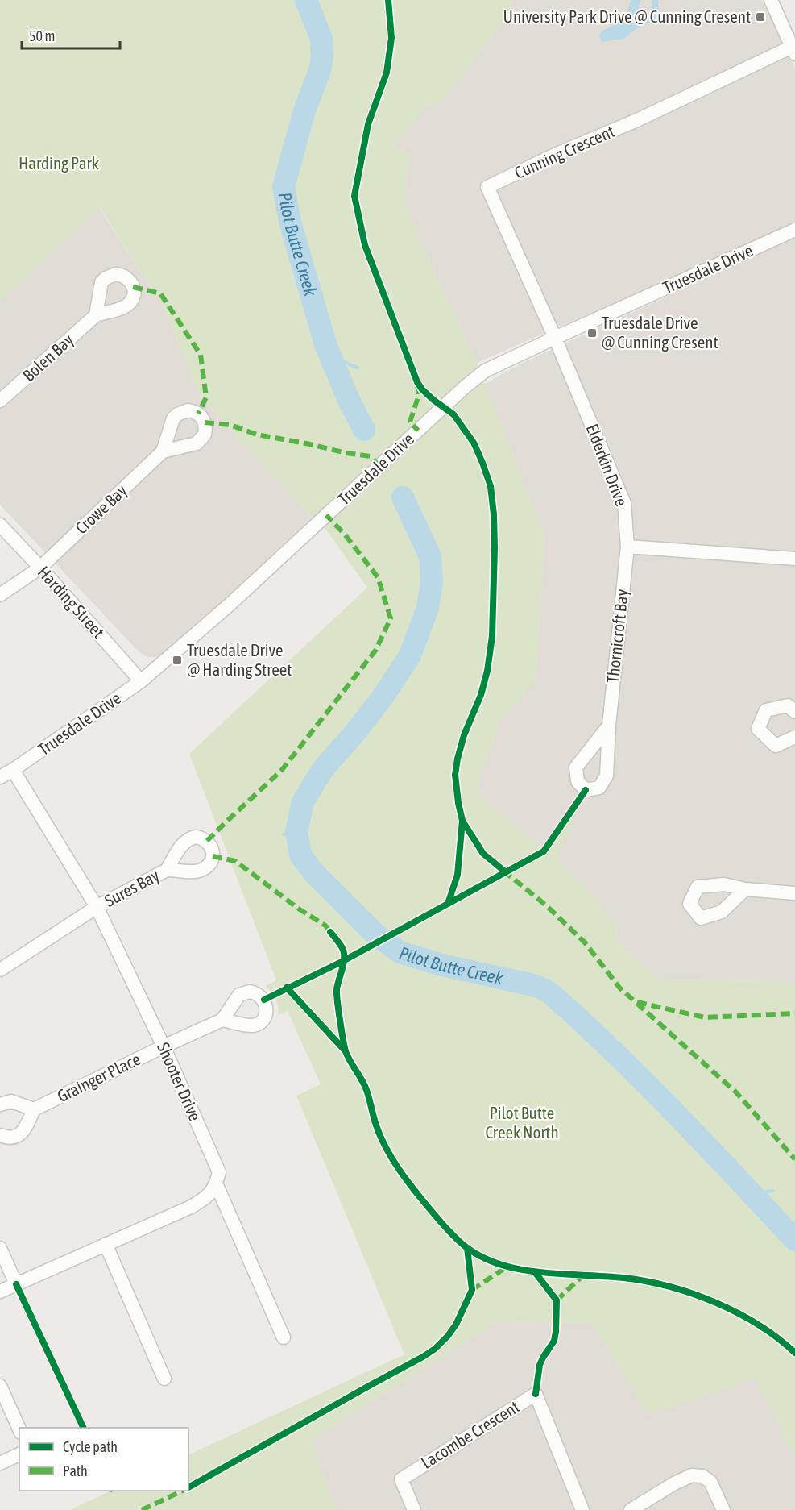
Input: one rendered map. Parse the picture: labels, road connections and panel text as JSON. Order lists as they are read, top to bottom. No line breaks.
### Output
{"streets":{"street":["Cunning Crescent","Truesdale Drive","Bolen Bay","Elderkin Drive","Crowe Bay","Harding Street","Thornicroft Bay","Sures Bay","Grainger Place","Shooter Drive","Lacombe Crescent"]},"crossings":[["Cunning Crescent","Truesdale Drive"],["Cunning Crescent","Elderkin Drive"],["Truesdale Drive","Elderkin Drive"],["Truesdale Drive","Harding Street"],["Truesdale Drive","Shooter Drive"],["Elderkin Drive","Thornicroft Bay"],["Crowe Bay","Harding Street"],["Sures Bay","Shooter Drive"],["Grainger Place","Shooter Drive"]],"water":["Pilot Butte Creek"],"parks":["Harding Park","Pilot Butte Creek North"],"places":{"transit":["University Park Drive @ Cunning Cresent","Truesdale Drive @ Cunning Cresent","Truesdale Drive @ Harding Street"]},"legend":["Cycle path","Path"],"scale_bar":"50 m"}
